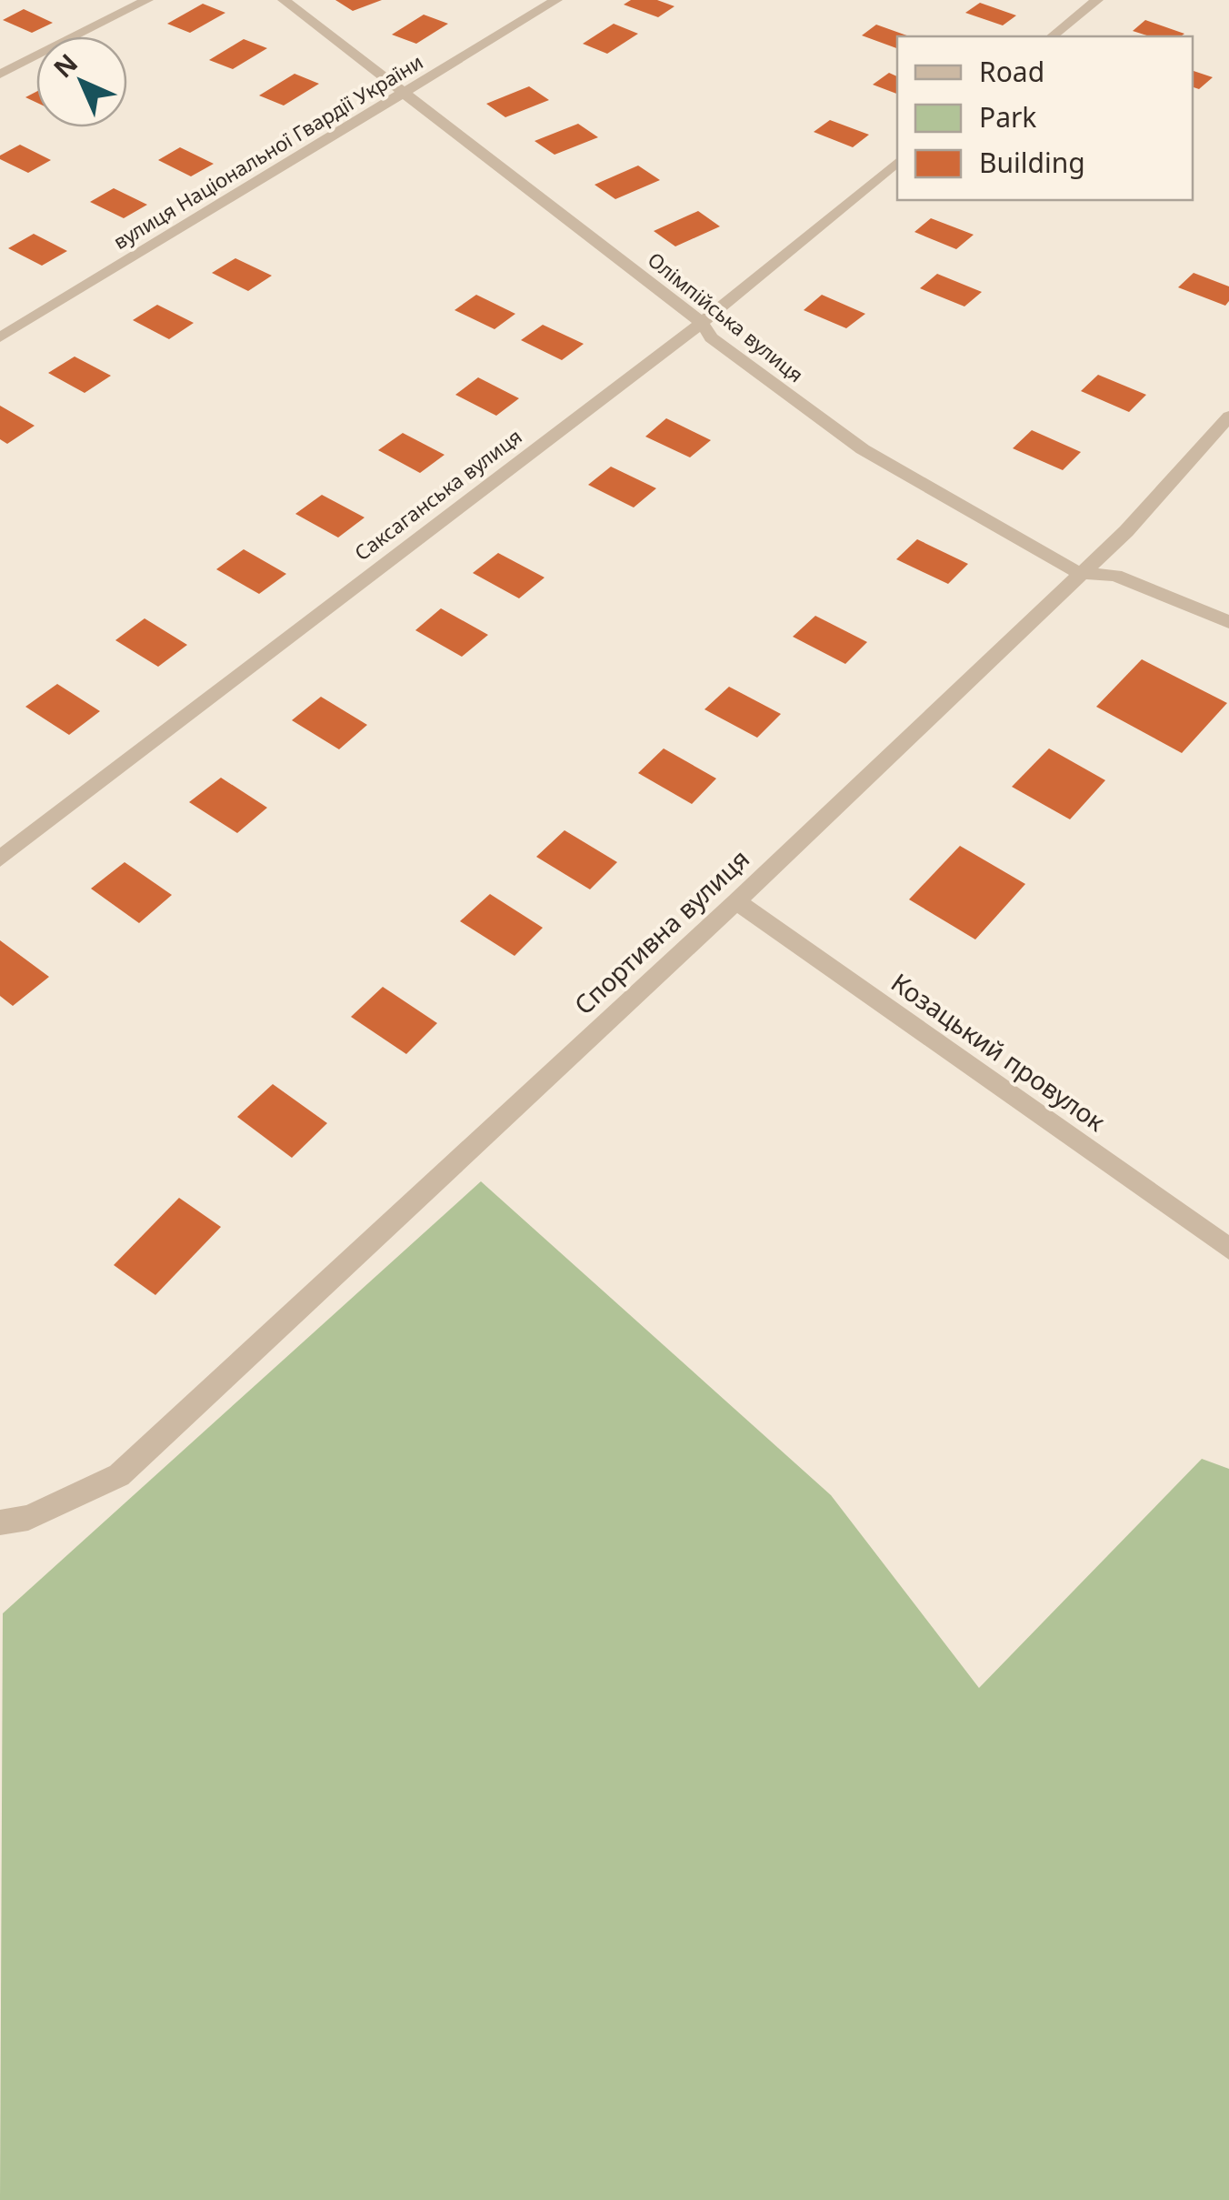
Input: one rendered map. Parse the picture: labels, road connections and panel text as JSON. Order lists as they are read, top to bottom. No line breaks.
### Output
{"streets":{"street":["вулиця Національної Гвардії України","Олімпійська вулиця","Саксаганська вулиця","Спортивна вулиця","Козацький провулок"]},"crossings":[["вулиця Національної Гвардії України","Олімпійська вулиця"],["Олімпійська вулиця","Саксаганська вулиця"],["Олімпійська вулиця","Спортивна вулиця"],["Спортивна вулиця","Козацький провулок"]],"legend":["Road","Park","Building"],"north":"top left"}
